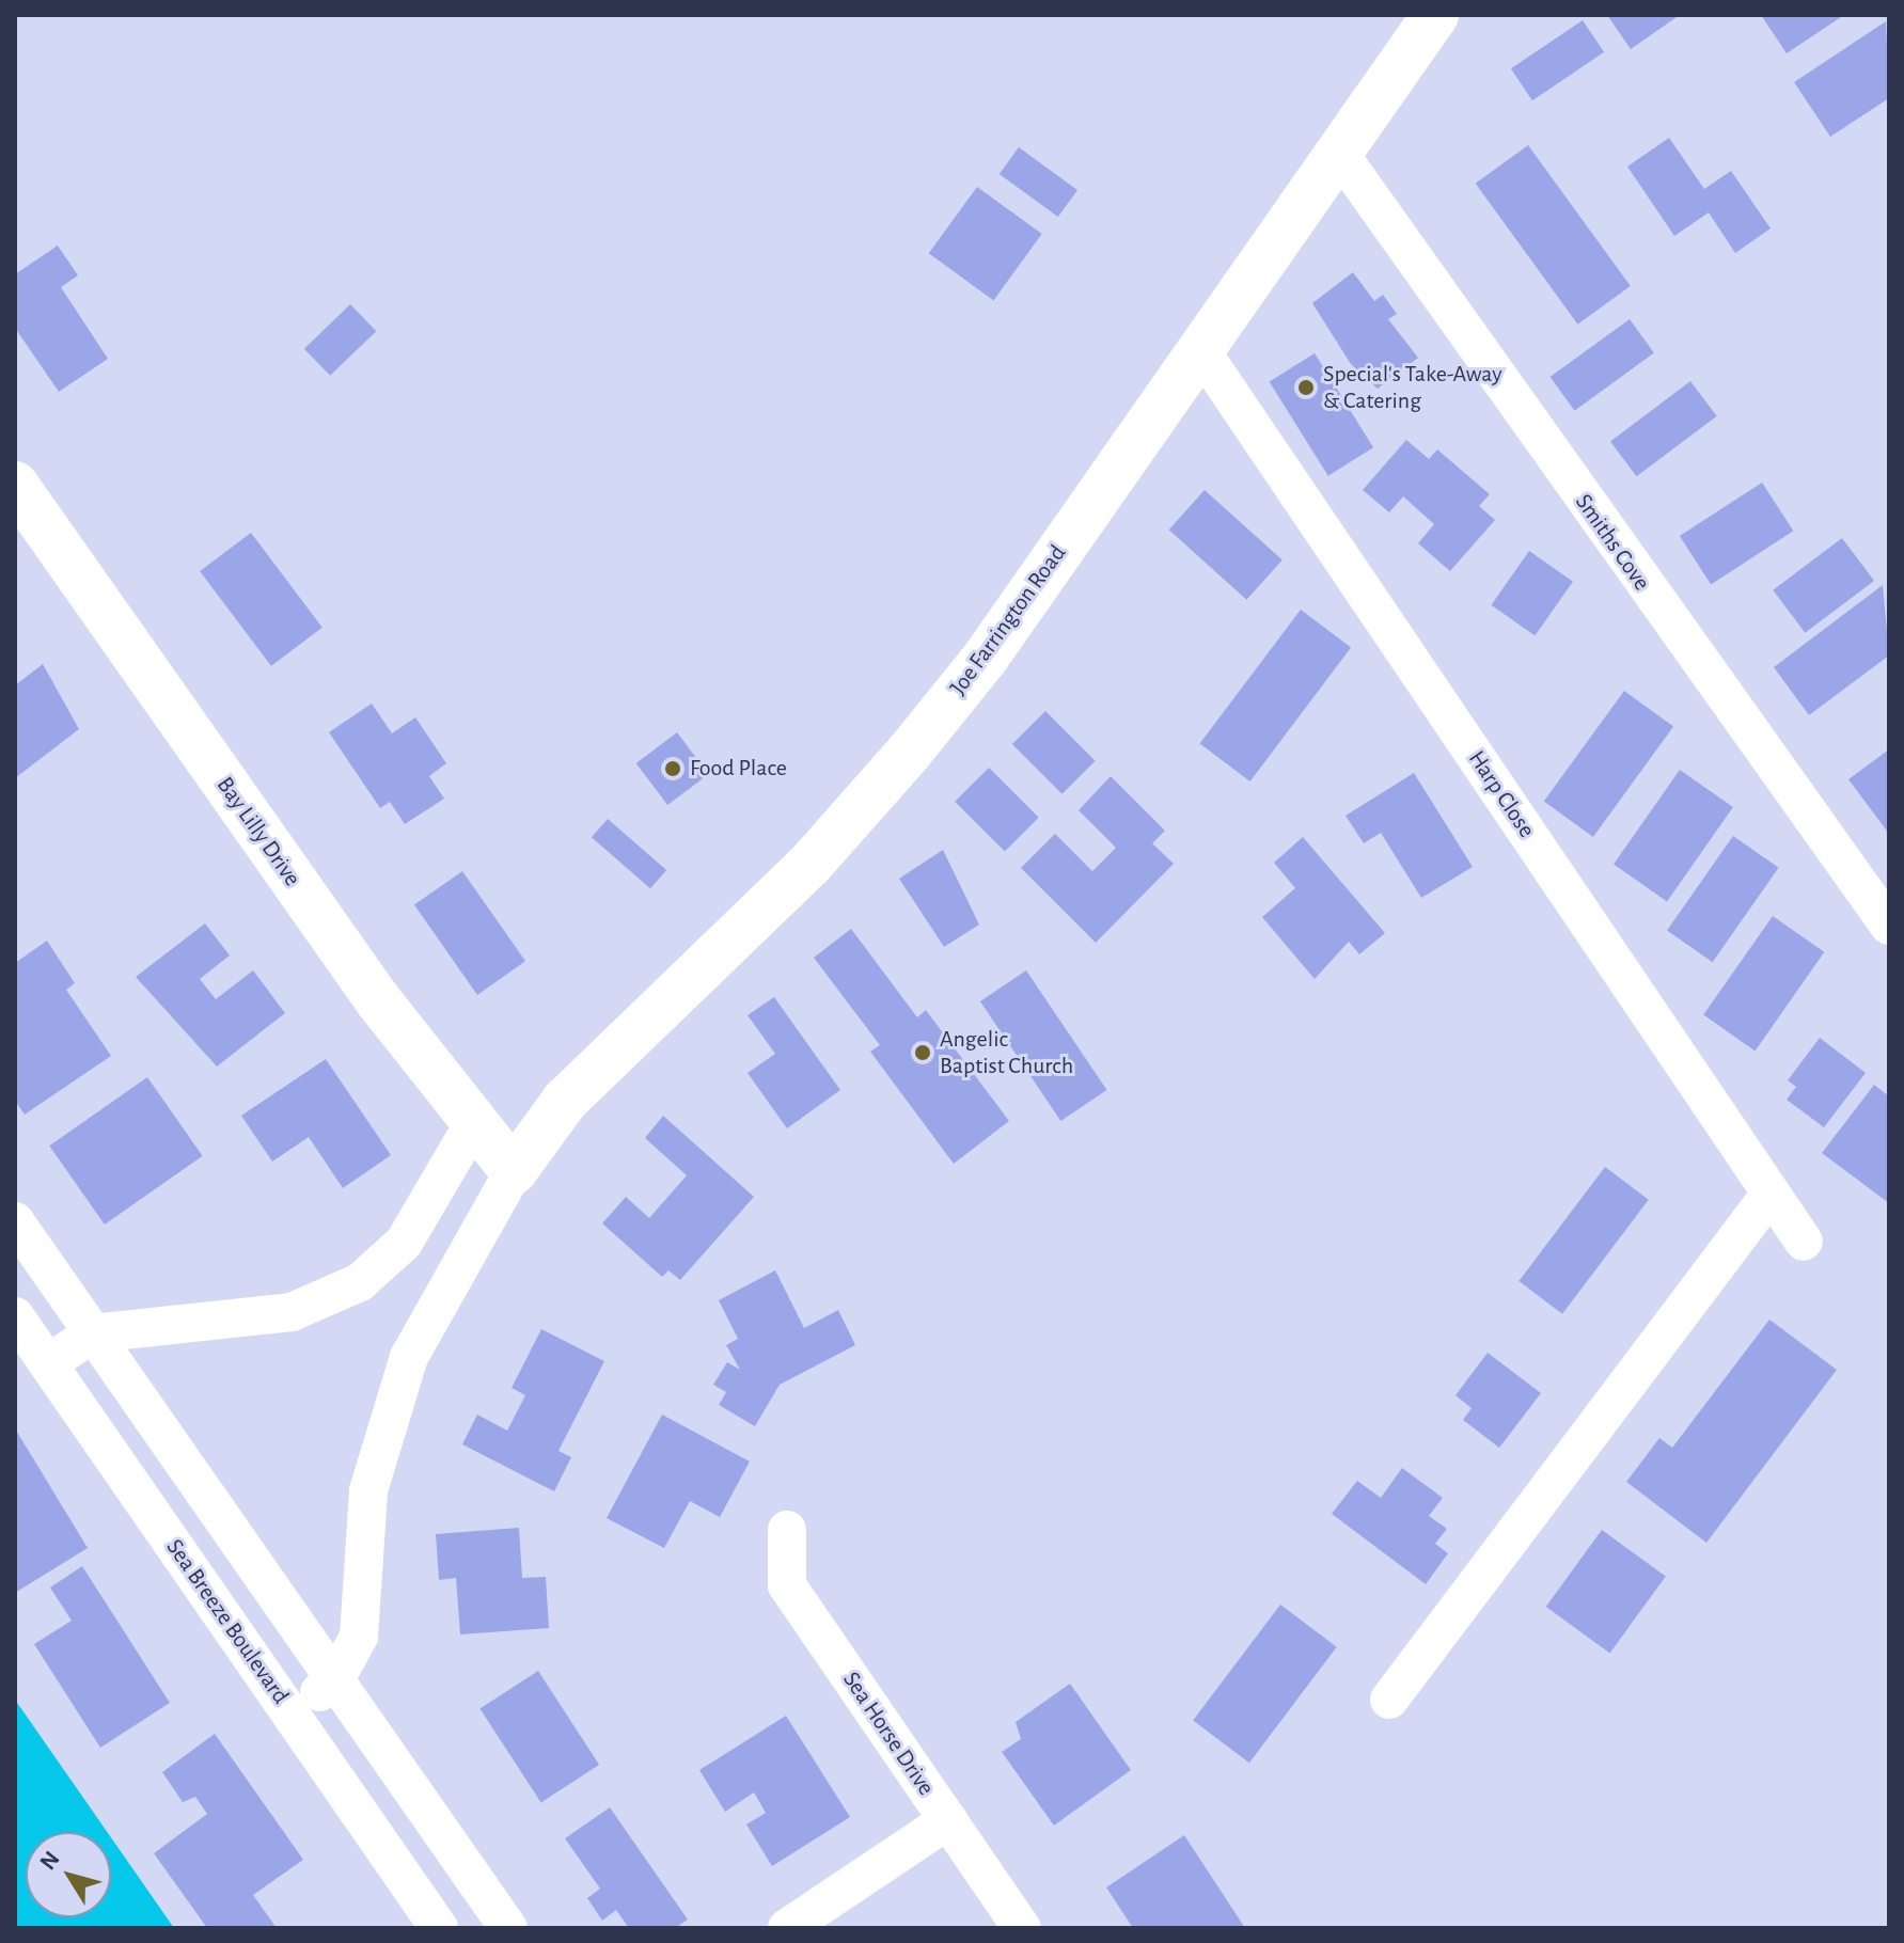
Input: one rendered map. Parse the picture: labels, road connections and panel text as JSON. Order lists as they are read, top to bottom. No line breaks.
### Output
{"streets":{"main road":["Joe Farrington Road","Bay Lilly Drive"],"street":["Smiths Cove","Harp Close","Sea Breeze Boulevard","Sea Horse Drive"]},"crossings":[["Smiths Cove","Joe Farrington Road"],["Joe Farrington Road","Harp Close"],["Joe Farrington Road","Bay Lilly Drive"]],"places":["Special's Take-Away & Catering","Food Place","Angelic Baptist Church"],"north":"top left"}
